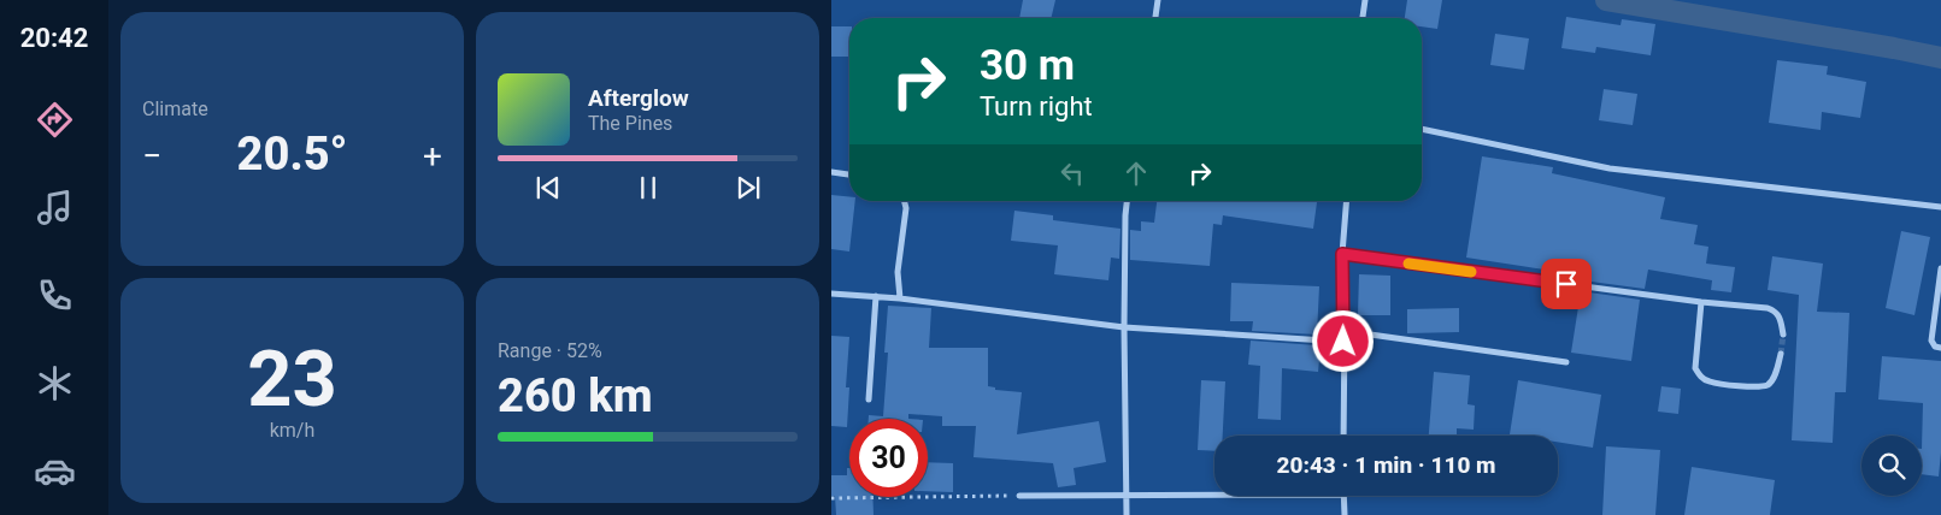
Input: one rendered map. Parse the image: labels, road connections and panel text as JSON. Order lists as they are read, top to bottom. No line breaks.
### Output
{"page":{"tabs":"20:42","tile":["Climate",["23","km/h"],["Range · 52%","260 km"]],"turn":["30 m","Turn right"],"song":["Afterglow","The Pines"],"heat":["−","20.5°","+"],"limit":"30","trip":"20:43 · 1 min · 110 m"}}
